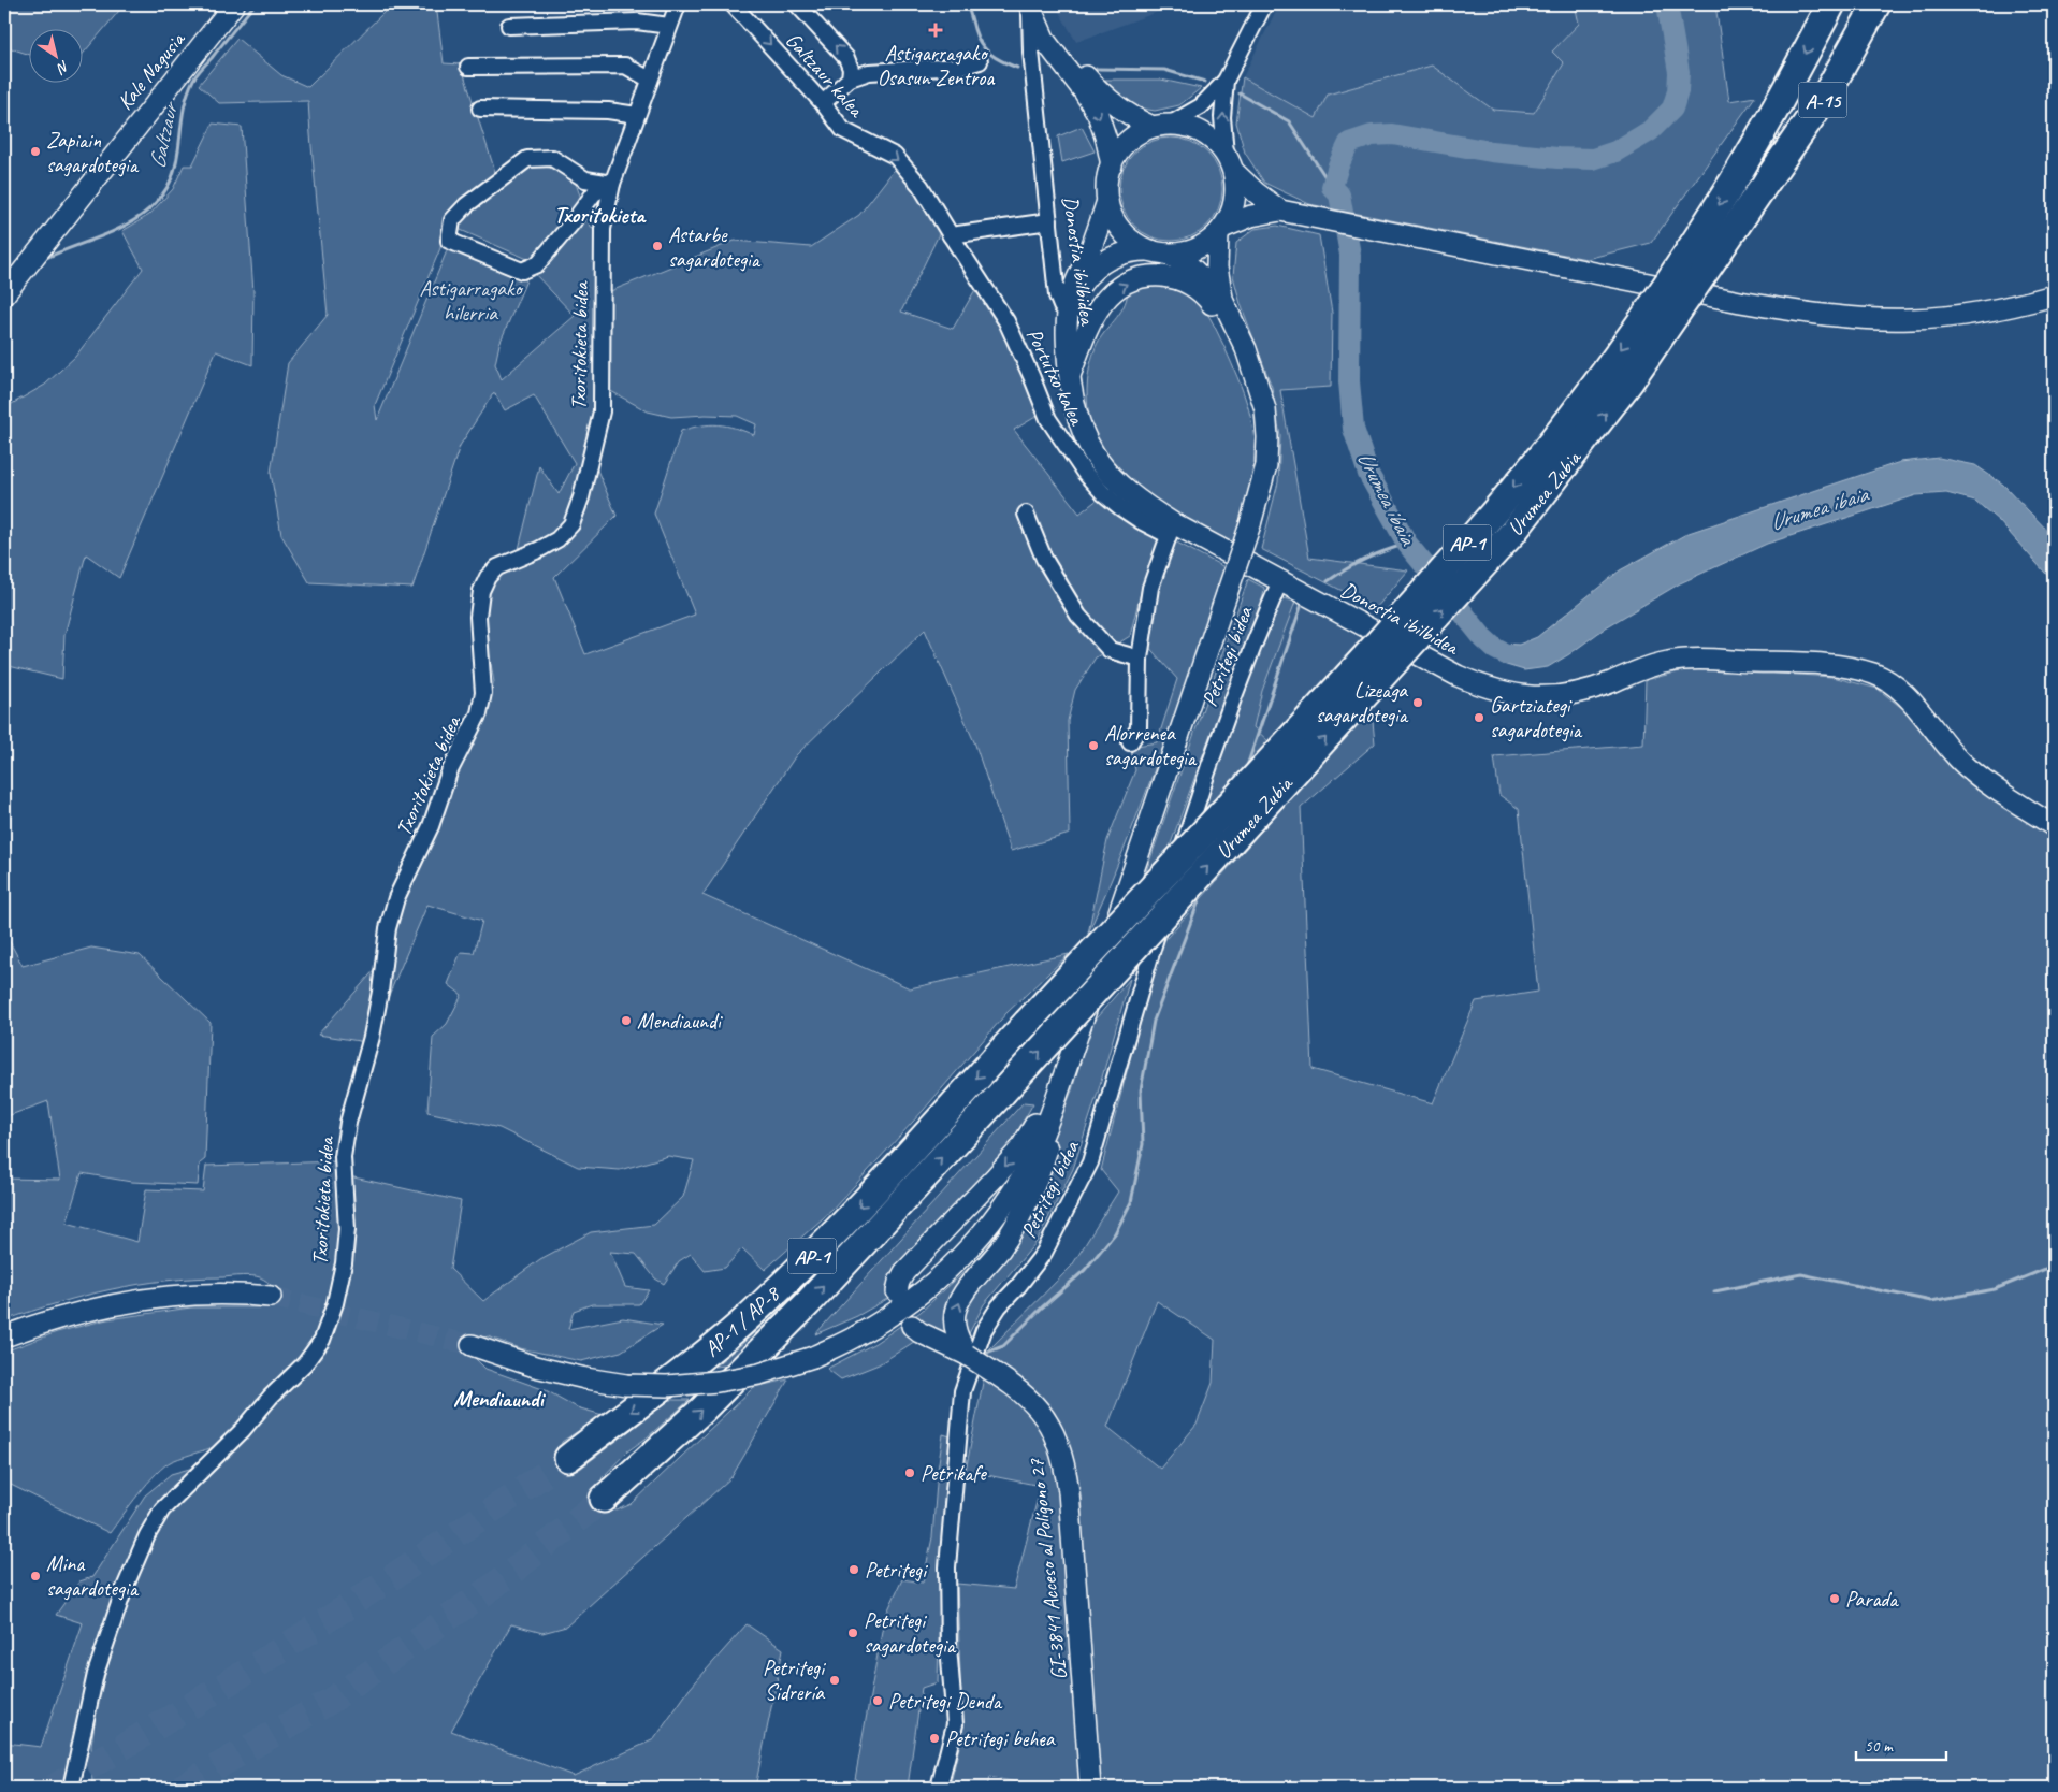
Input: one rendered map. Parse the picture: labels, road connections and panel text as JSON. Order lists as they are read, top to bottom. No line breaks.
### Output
{"streets":{"highway":["A-15","Urumea Zubia","AP-1","AP-1 / AP-8"],"main road":["Kale Nagusia","Donostia ibilbidea","GI-3841 Acceso al Polígono 27"],"street":["Galtzaur kalea","Txoritokieta bidea","Portutxo kalea","Petritegi bidea"]},"crossings":[["Galtzaur kalea","Portutxo kalea"],["A-15","Urumea Zubia"],["Donostia ibilbidea","Portutxo kalea"],["Donostia ibilbidea","Petritegi bidea"],["Urumea Zubia","AP-1 / AP-8"]],"one_way":["Galtzaur kalea"],"districts":["Txoritokieta","Mendiaundi"],"water":["Galtzaur","Urumea ibaia"],"parks":["Astigarragako hilerria"],"places":{"health":["Astigarragako Osasun Zentroa"],"other":["Zapiain sagardotegia","Astarbe sagardotegia","Lizeaga sagardotegia","Gartziategi sagardotegia","Alorrenea sagardotegia","Mendiaundi","Petrikafe","Petritegi","Mina sagardotegia","Parada","Petritegi sagardotegia","Petritegi Sidrería","Petritegi Denda","Petritegi behea"]},"scale_bar":"50 m","north":"bottom right"}
